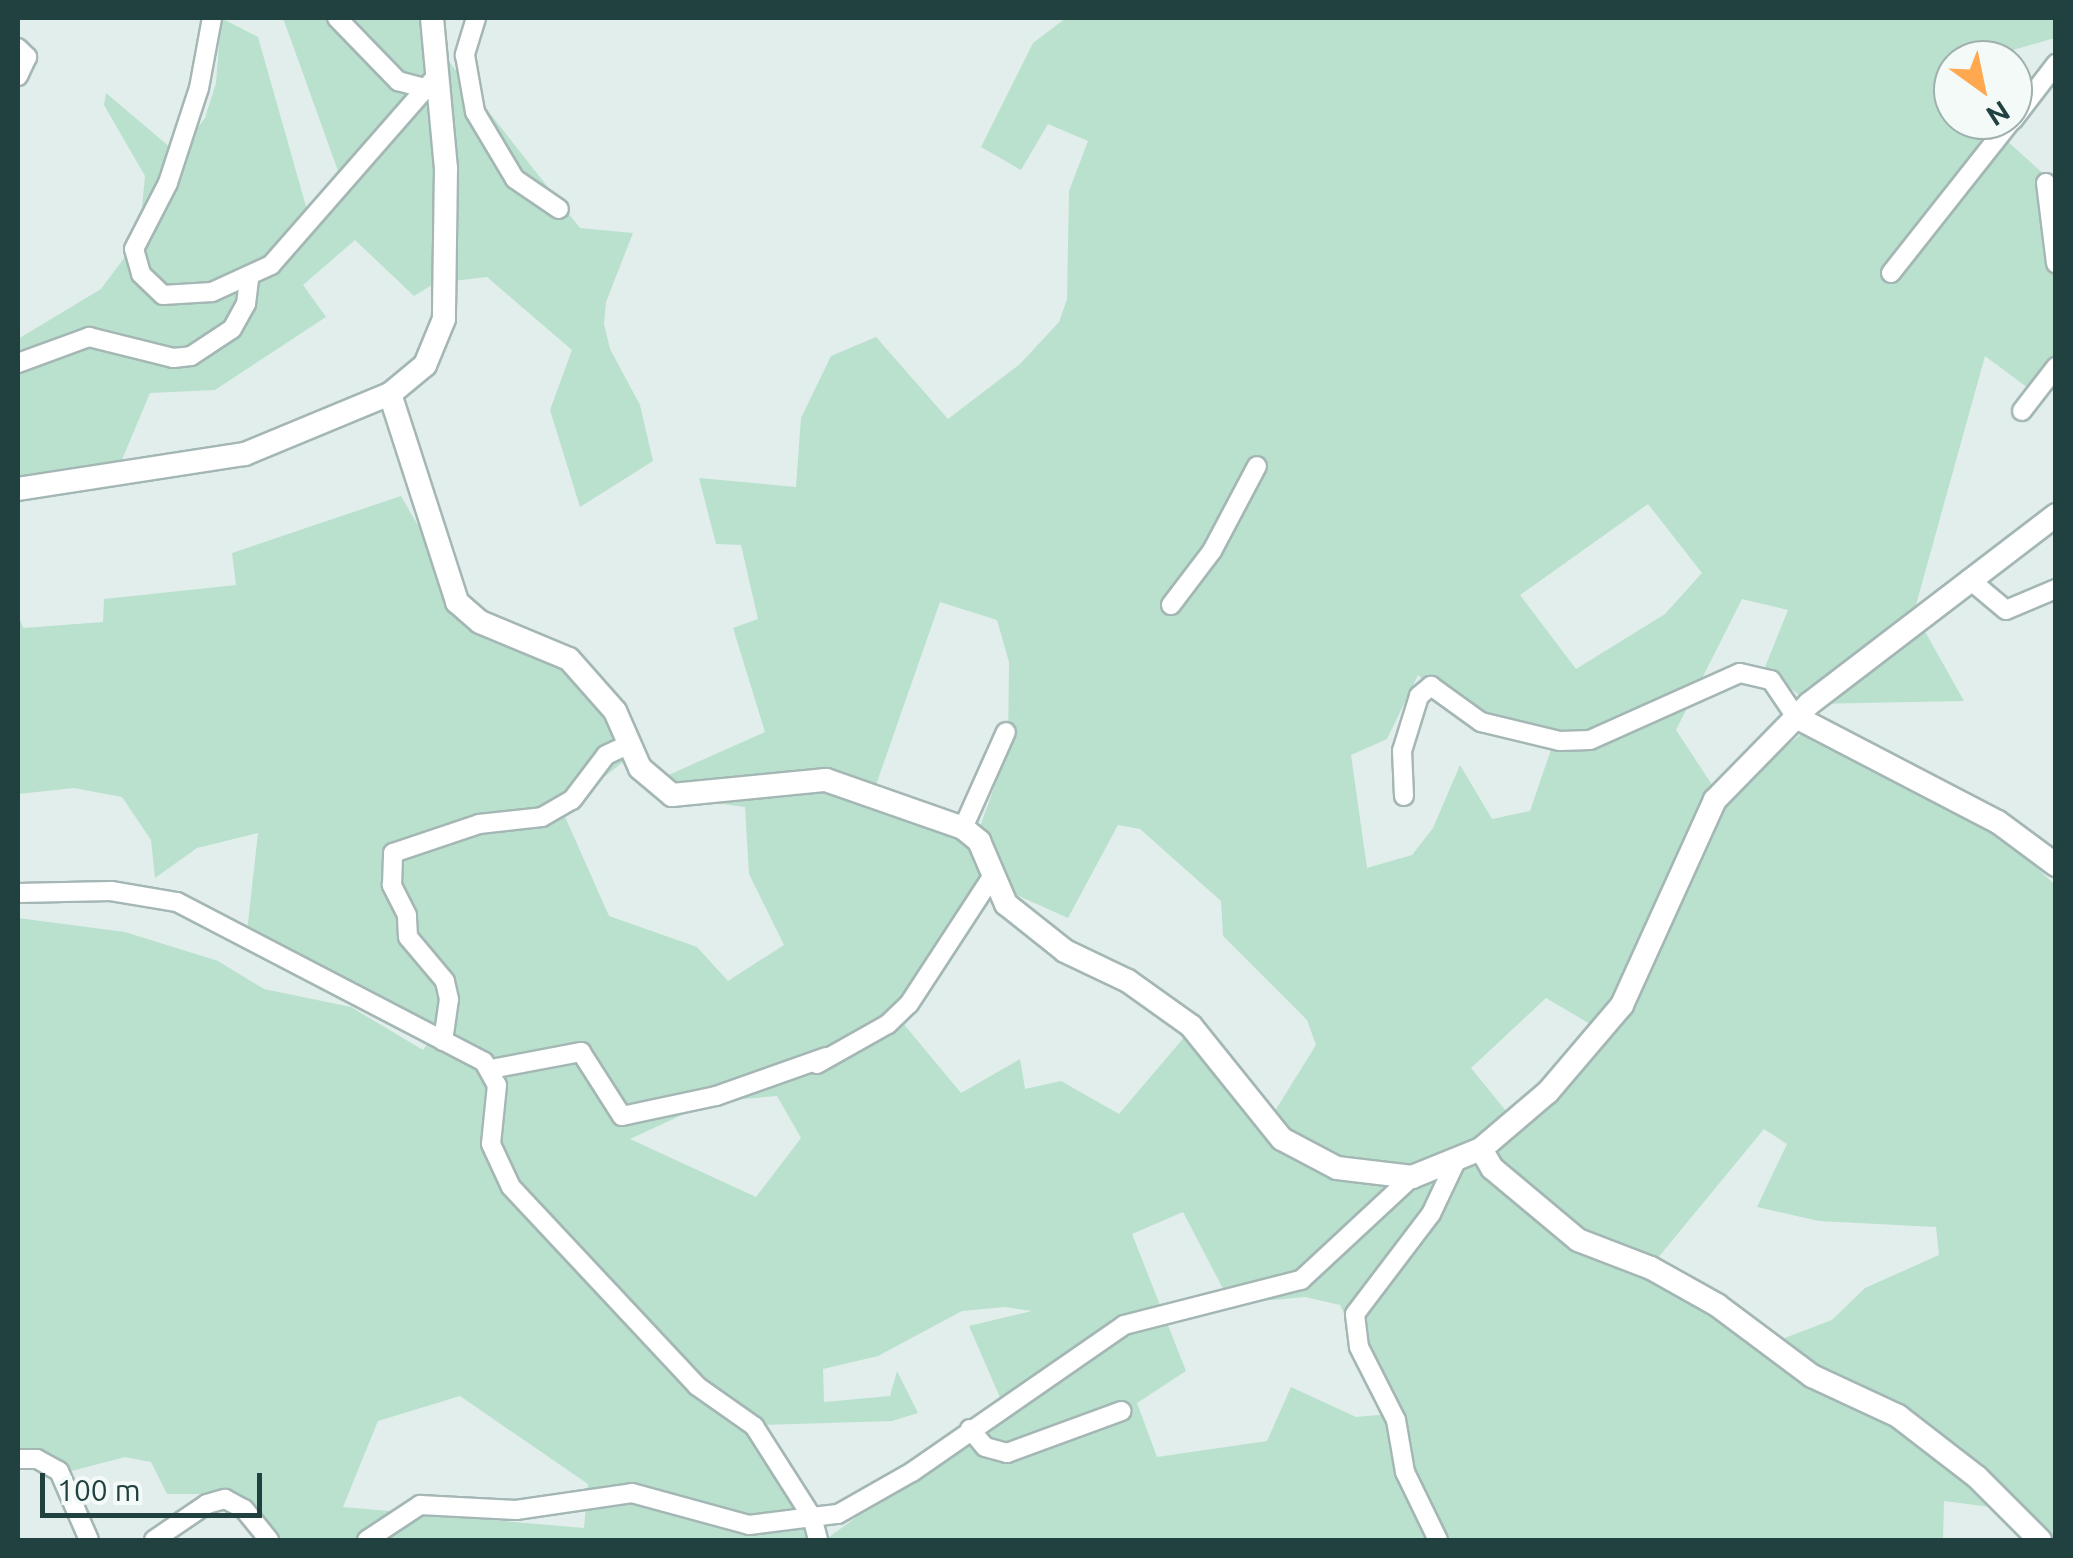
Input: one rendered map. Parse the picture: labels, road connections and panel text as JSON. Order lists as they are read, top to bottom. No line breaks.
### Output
{"scale_bar":"100 m","north":"bottom right"}
